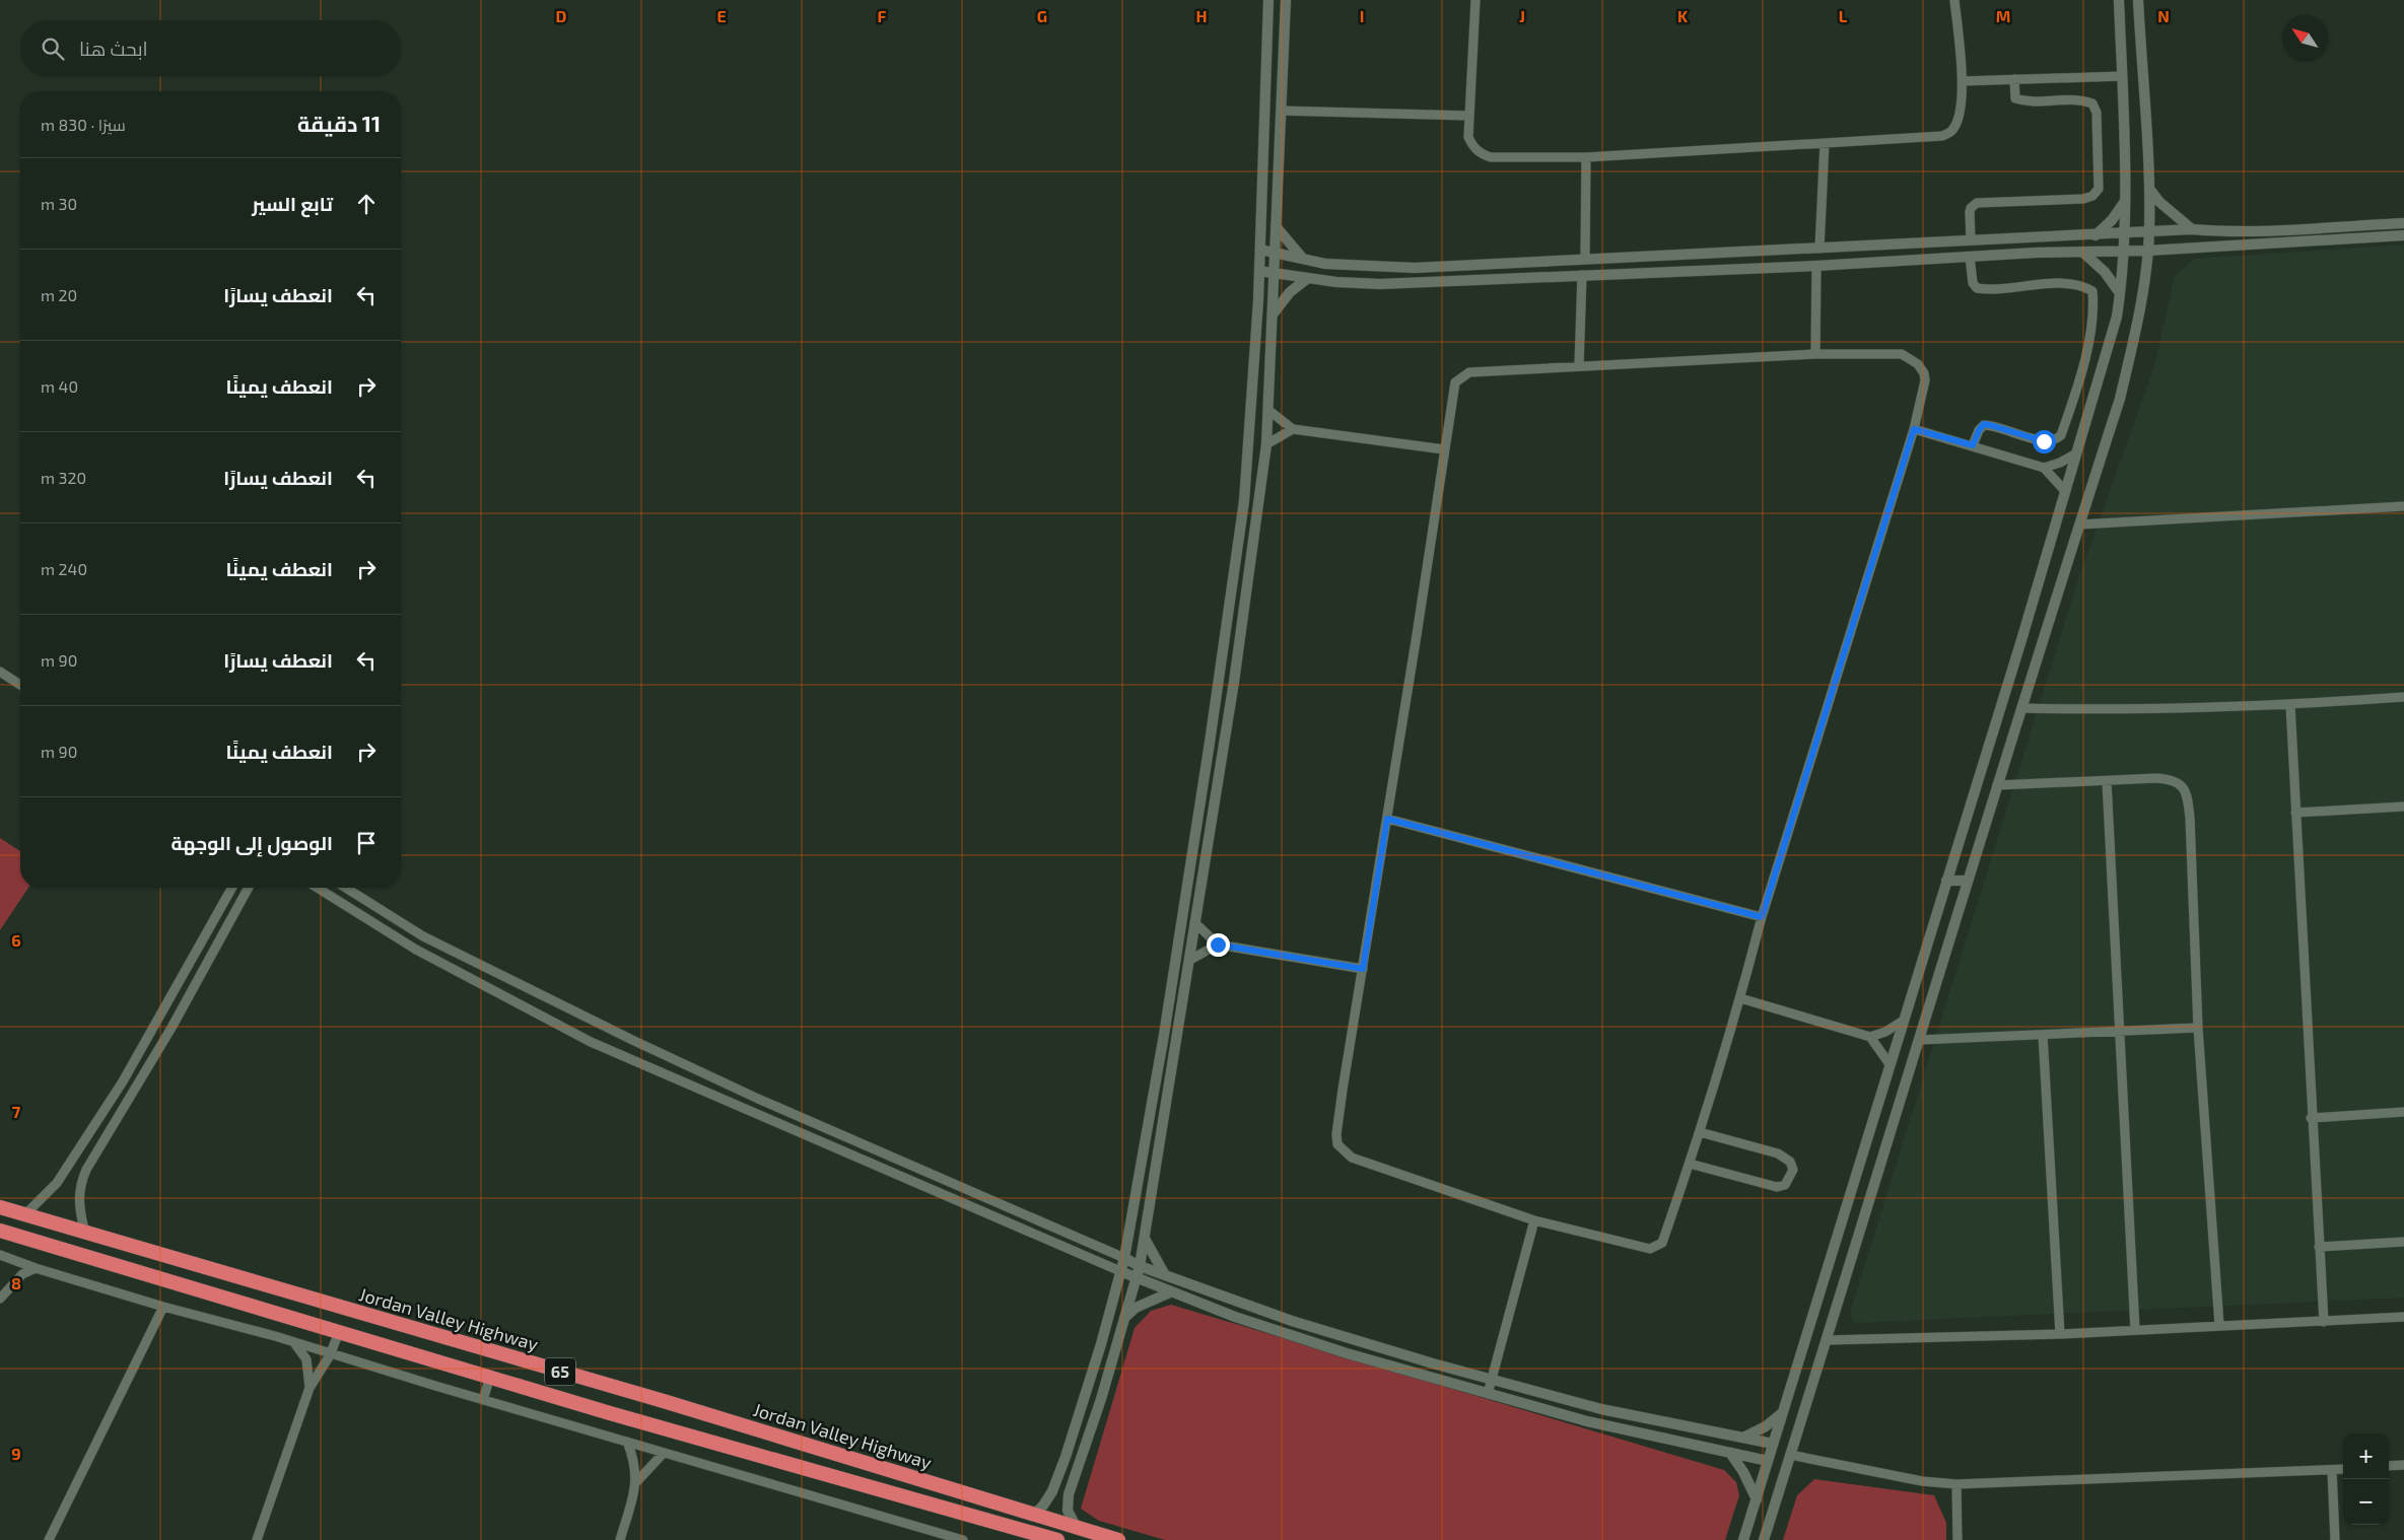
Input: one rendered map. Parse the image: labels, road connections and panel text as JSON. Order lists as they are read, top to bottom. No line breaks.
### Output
{"streets":{"highway":["Jordan Valley Highway","65"]},"north":"top left","page":{"search":"ابحث هنا","heading":["11 دقيقة","سيرًا · 830 m"],"list":[["تابع السير","30 m"],["انعطف يسارًا","20 m"],["انعطف يمينًا","40 m"],["انعطف يسارًا","320 m"],["انعطف يمينًا","240 m"],["انعطف يسارًا","90 m"],["انعطف يمينًا","90 m"],"الوصول إلى الوجهة"],"map_buttons":["+","−"]},"grid":{"columns":["D","E","F","G","H","I","J","K","L","M","N"],"rows":["6","7","8","9"]}}
